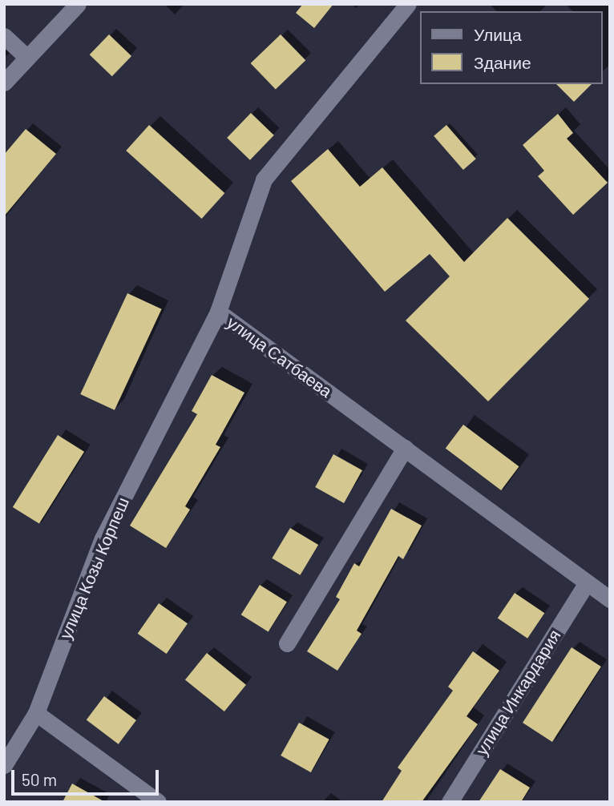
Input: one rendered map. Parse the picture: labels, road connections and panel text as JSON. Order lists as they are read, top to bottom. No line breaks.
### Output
{"streets":{"street":["улица Сатбаева","улица Козы Корпеш","улица Инкардария"]},"crossings":[["улица Сатбаева","улица Козы Корпеш"],["улица Сатбаева","улица Инкардария"]],"legend":["Улица","Здание"],"scale_bar":"50 m"}
